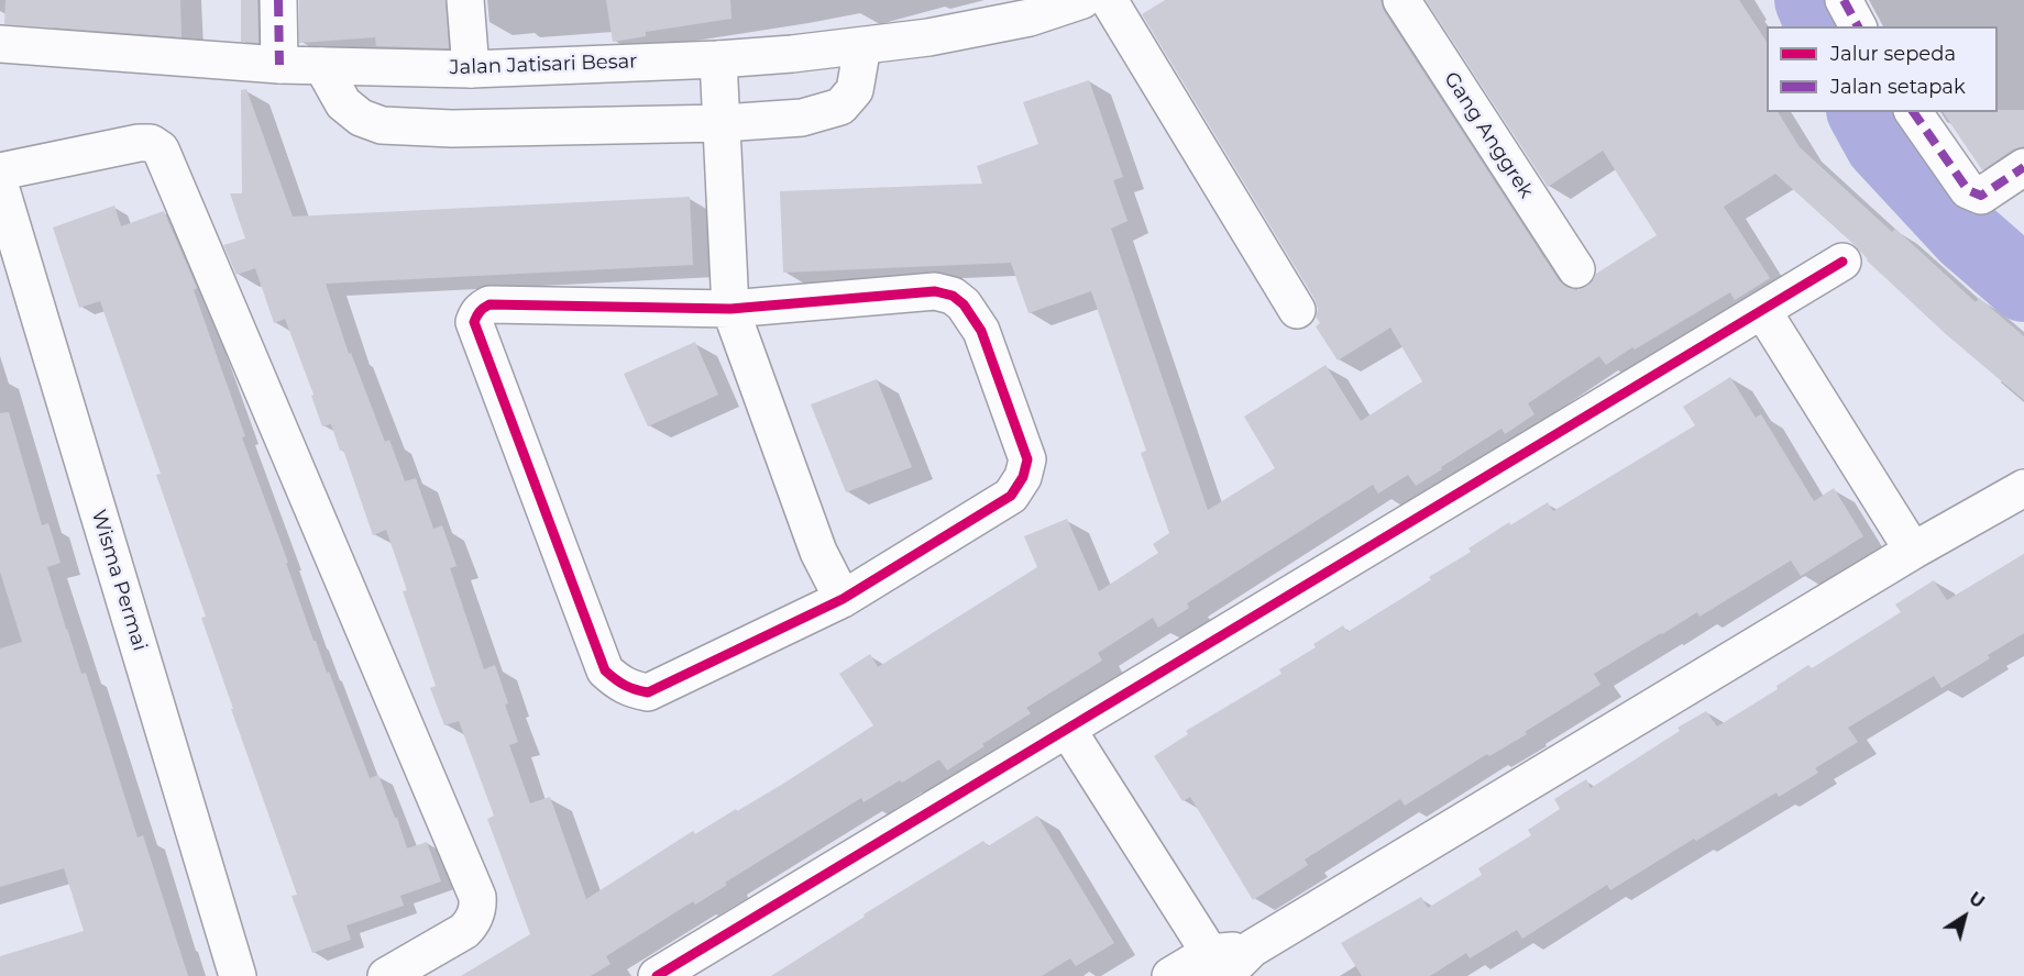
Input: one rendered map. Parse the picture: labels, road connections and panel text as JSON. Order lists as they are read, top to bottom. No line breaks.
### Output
{"streets":{"street":["Jalan Jatisari Besar","Gang Anggrek","Wisma Permai"]},"legend":["Jalur sepeda","Jalan setapak"],"north":"top right"}
